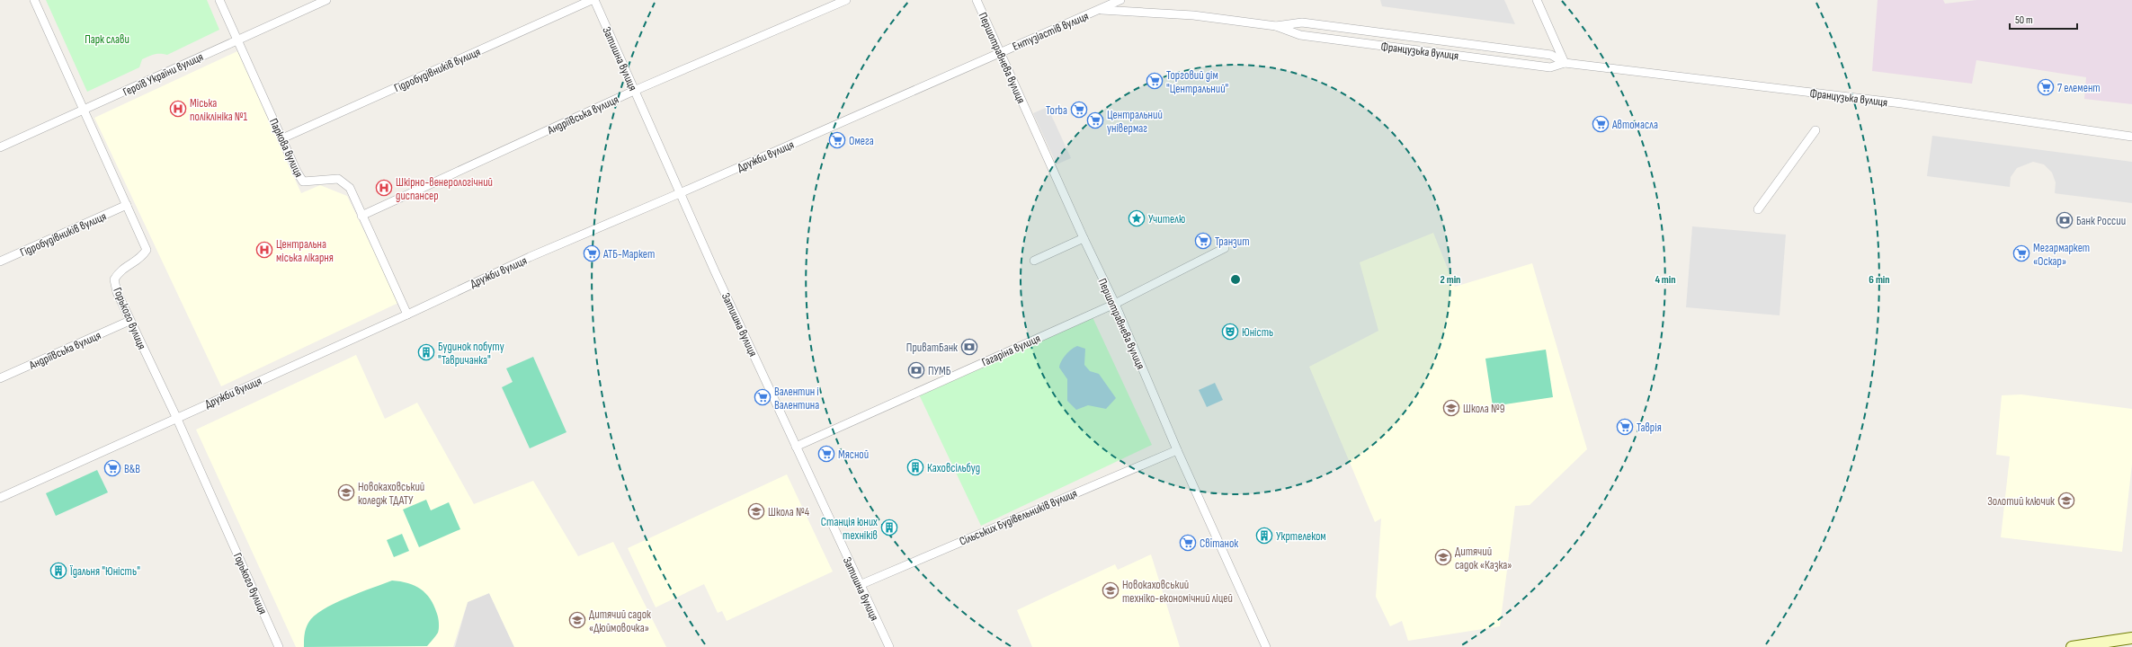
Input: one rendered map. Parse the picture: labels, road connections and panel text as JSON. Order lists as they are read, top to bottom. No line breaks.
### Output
{"streets":{"street":["Ентузіастів вулиця","Французька вулиця","Першотравнева вулиця","Затишна вулиця","Гідробудівників вулиця","Героїв України вулиця","Андріївська вулиця","Паркова вулиця","Дружби вулиця","Горького вулиця","Гагаріна вулиця","Сільських Будівельників вулиця"]},"crossings":[["Ентузіастів вулиця","Французька вулиця"],["Ентузіастів вулиця","Першотравнева вулиця"],["Ентузіастів вулиця","Дружби вулиця"],["Першотравнева вулиця","Дружби вулиця"],["Першотравнева вулиця","Гагаріна вулиця"],["Першотравнева вулиця","Сільських Будівельників вулиця"],["Затишна вулиця","Гідробудівників вулиця"],["Затишна вулиця","Андріївська вулиця"],["Затишна вулиця","Дружби вулиця"],["Затишна вулиця","Гагаріна вулиця"],["Затишна вулиця","Сільських Будівельників вулиця"],["Гідробудівників вулиця","Паркова вулиця"],["Гідробудівників вулиця","Горького вулиця"],["Героїв України вулиця","Паркова вулиця"],["Героїв України вулиця","Горького вулиця"],["Андріївська вулиця","Паркова вулиця"],["Андріївська вулиця","Горького вулиця"],["Паркова вулиця","Дружби вулиця"],["Дружби вулиця","Горького вулиця"]],"parks":["Парк слави"],"places":{"supermarket":["Торговий дім \"Центральний\"","7 елемент","Torba","Центральний універмаг","Автомасла","Омега","Транзит","АТБ-Маркет","Мегармаркет «Оскар»","Валентин і Валентина","Таврія","Мясной","В&В","Свiтанок"],"hospital":["Міська поліклініка №1","Шкірно-венерологічний диспансер","Центральна міська лікарня"],"place":["Учителю"],"bank":["Банк России","ПриватБанк","ПУМБ"],"theatre":["Юність"],"building":["Будинок побуту \"Тавричанка\"","Каховсільбуд","Станція юних техніків","Укртелеком","Їдальня \"Юність\""],"school or university":["Школа №9","Новокаховський коледж ТДАТУ","Золотий ключик","Школа №4","Дитячий садок «Казка»","Новокаховський техніко-економічний ліцей","Дитячий садок «Дюймовочка»"]},"scale_bar":"50 m","rings":["2 min","4 min","6 min"]}
